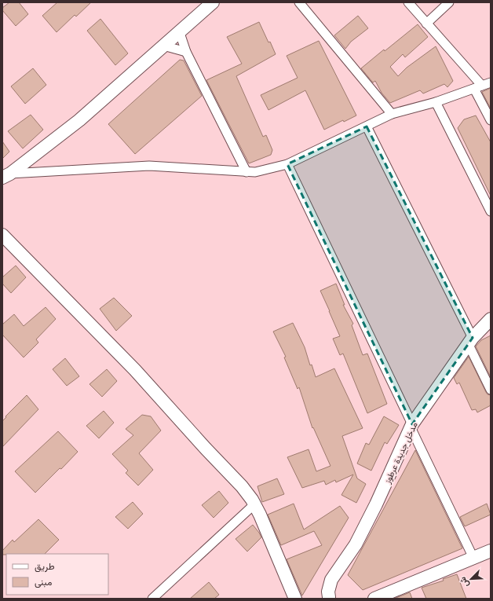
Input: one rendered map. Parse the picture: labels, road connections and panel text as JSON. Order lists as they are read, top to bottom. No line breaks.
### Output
{"streets":{"street":["مدخل جديدة عرطوز"]},"legend":["طريق","مبنى"],"north":"bottom left"}
